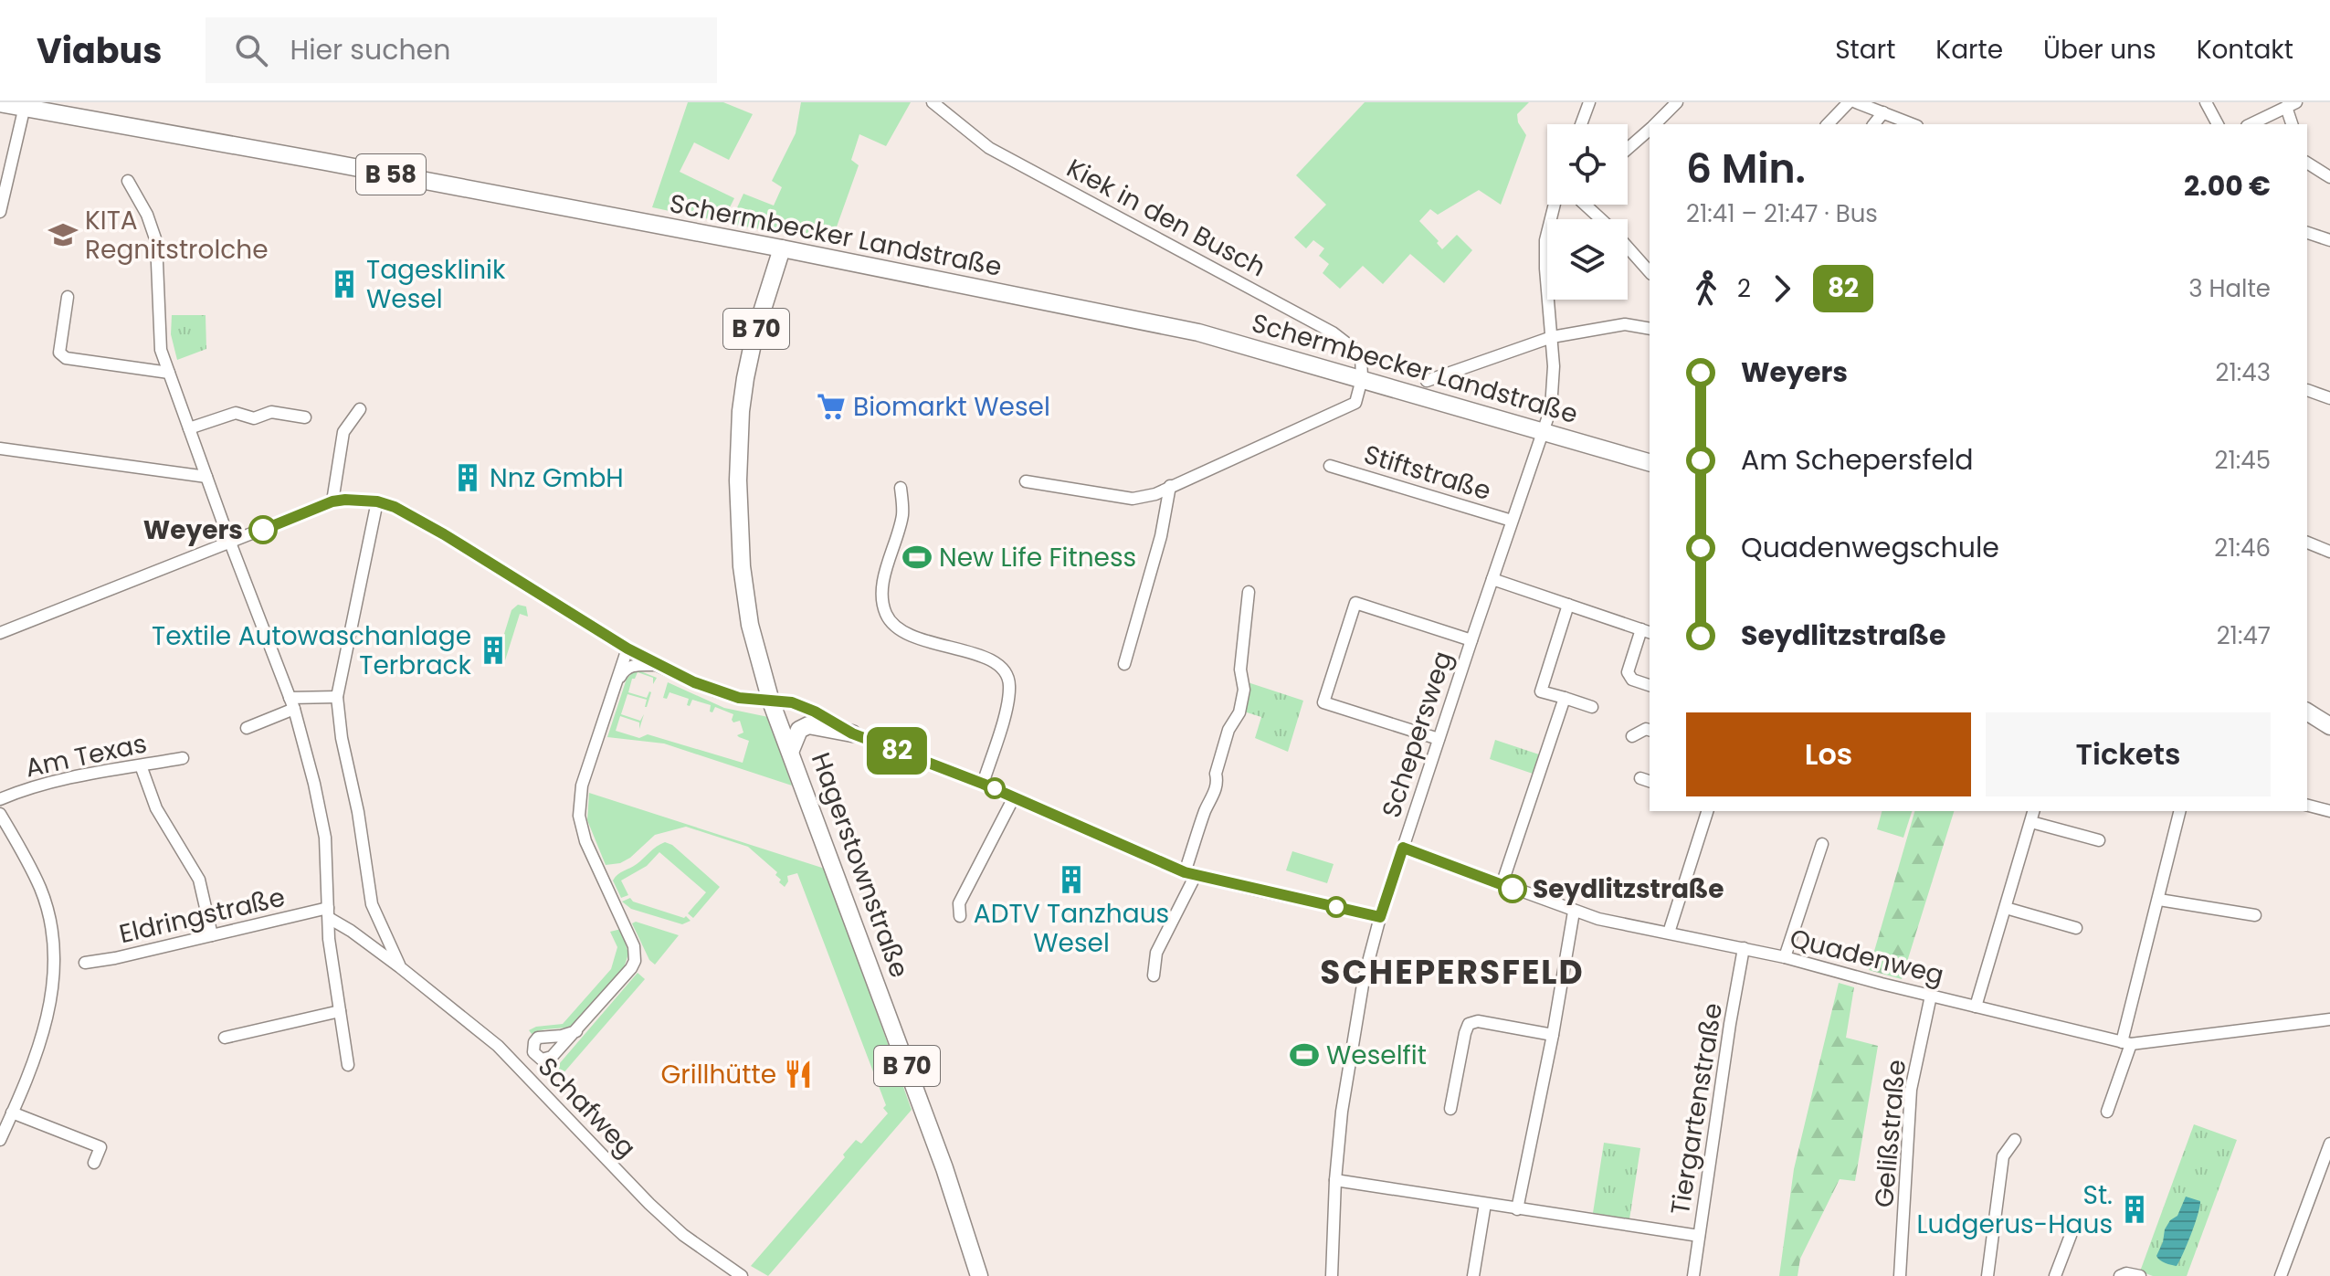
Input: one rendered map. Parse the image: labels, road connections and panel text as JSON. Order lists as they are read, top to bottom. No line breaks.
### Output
{"streets":{"main road":["B 58","Schermbecker Landstraße","B 70","Hagerstownstraße"],"street":["Kiek in den Busch","Stiftstraße","Schepersweg","Am Texas","Eldringstraße","Quadenweg","Schafweg","Tiergartenstraße","Gelißstraße"]},"crossings":[["Kiek in den Busch","Schermbecker Landstraße"],["Schermbecker Landstraße","Schepersweg"],["Schermbecker Landstraße","Hagerstownstraße"],["Stiftstraße","Schepersweg"],["Schepersweg","Quadenweg"],["Eldringstraße","Schafweg"],["Quadenweg","Tiergartenstraße"],["Quadenweg","Gelißstraße"]],"districts":["SCHEPERSFELD"],"places":{"school or university":["KITA Regnitstrolche"],"building":["Tagesklinik Wesel","Nnz GmbH","Textile Autowaschanlage Terbrack","ADTV Tanzhaus Wesel","St. Ludgerus-Haus"],"supermarket":["Biomarkt Wesel"],"other":["Weyers","Seydlitzstraße"],"sports":["New Life Fitness","Weselfit"],"restaurant":["Grillhütte"]},"lines":["bus line 82"],"page":{"header":"Viabus","search":"Hier suchen","nav":["Start","Karte","Über uns","Kontakt"],"on_map":"82","heading":["6 Min.","21:41 – 21:47 · Bus","2.00 €"],"legs":["2","82","3 Halte"],"list":[{"name":"Weyers","value":"21:43"},{"name":"Am Schepersfeld","value":"21:45"},{"name":"Quadenwegschule","value":"21:46"},{"name":"Seydlitzstraße","value":"21:47"}],"buttons":["Los","Tickets"]}}
